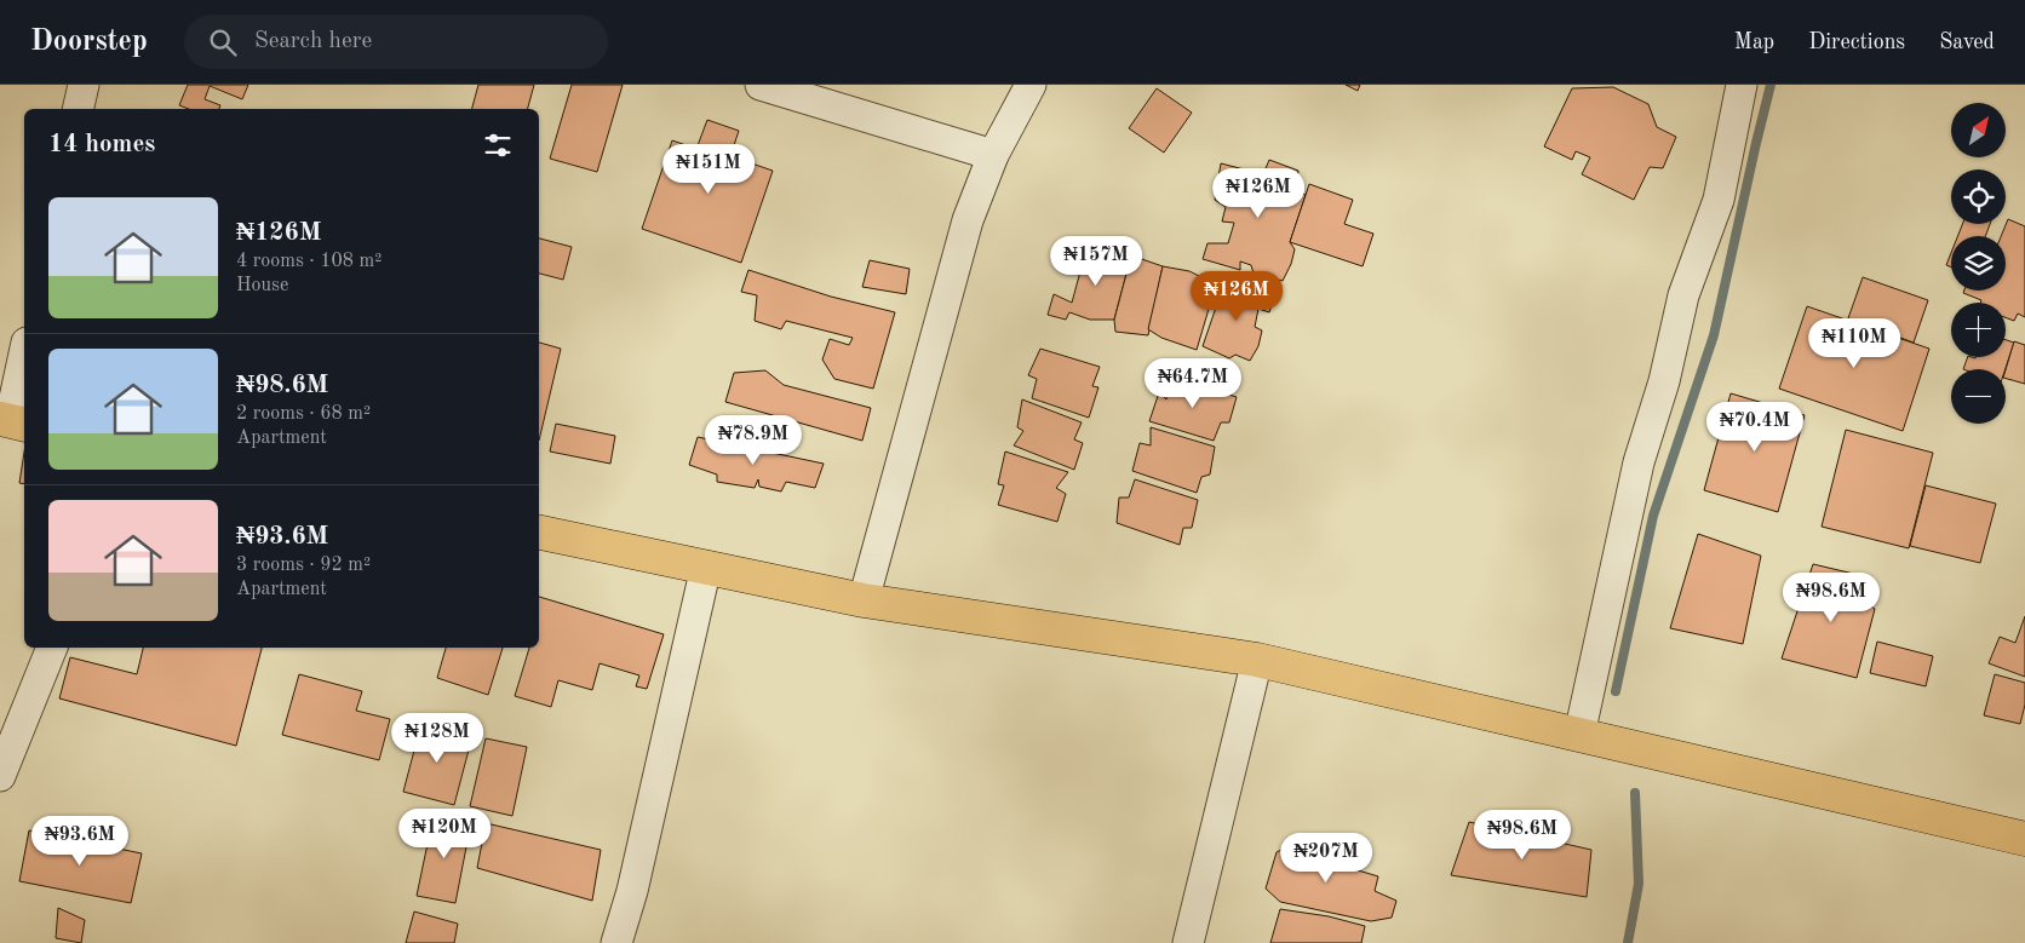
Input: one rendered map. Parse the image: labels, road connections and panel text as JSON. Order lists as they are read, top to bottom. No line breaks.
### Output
{"north":"top right","page":{"header":"Doorstep","search":"Search here","nav":["Map","Directions","Saved"],"map_buttons":["+","−"],"heading":"14 homes","price":["₦151M","₦126M","₦157M","₦126M","₦110M","₦64.7M","₦70.4M","₦78.9M","₦98.6M","₦128M","₦120M","₦98.6M","₦93.6M","₦207M"],"list":[{"name":"₦126M","note":"4 rooms · 108 m² · House"},{"name":"₦98.6M","note":"2 rooms · 68 m² · Apartment"},{"name":"₦93.6M","note":"3 rooms · 92 m² · Apartment"}]}}
